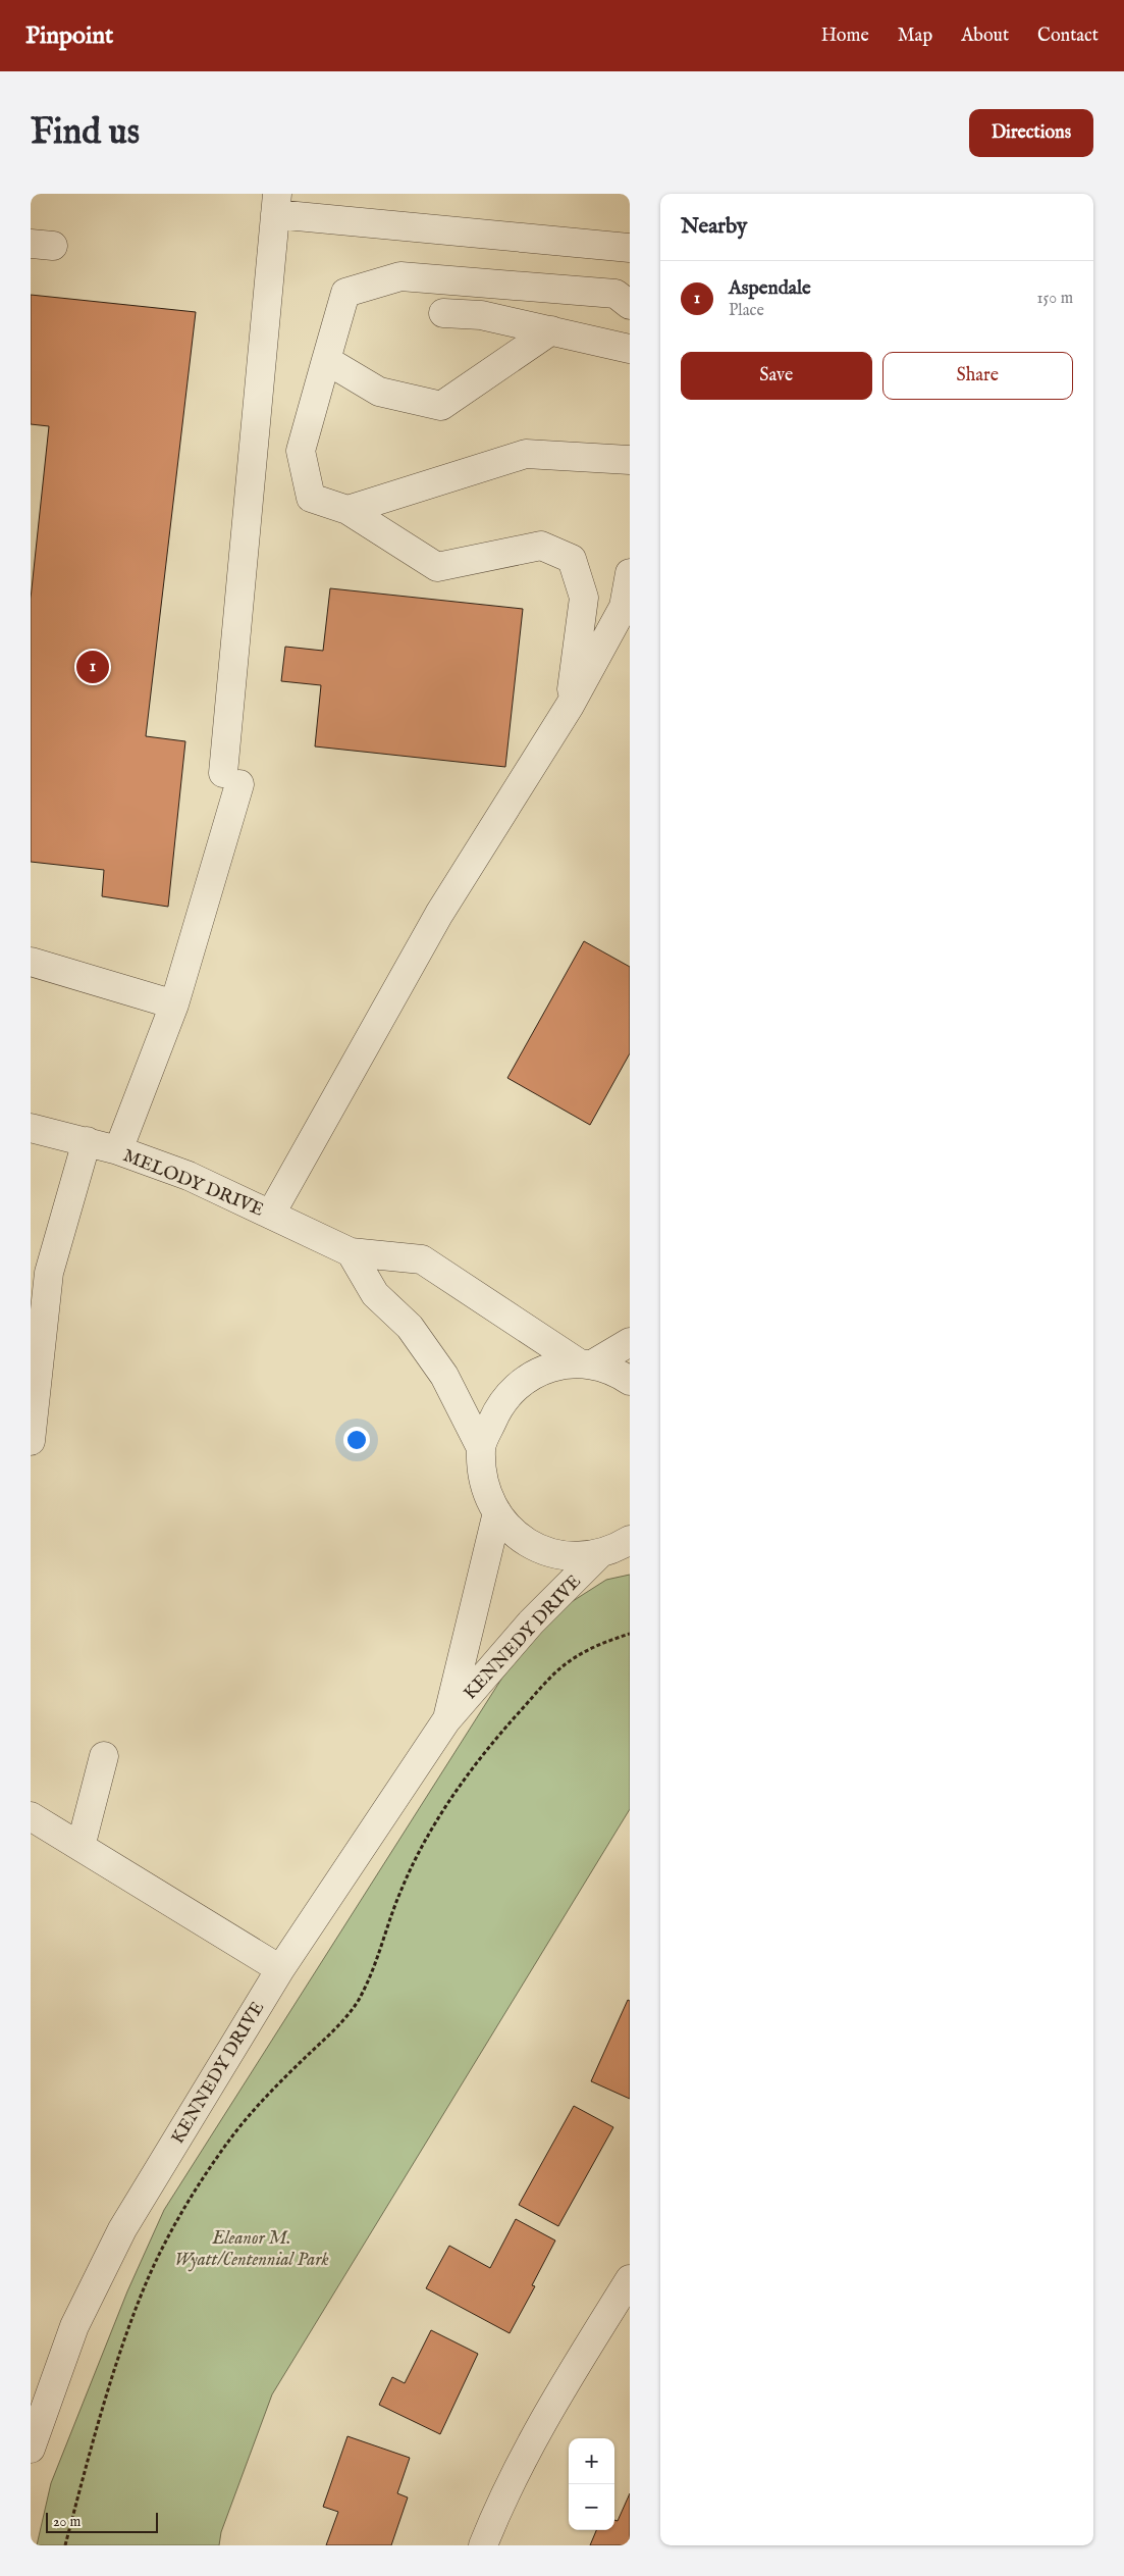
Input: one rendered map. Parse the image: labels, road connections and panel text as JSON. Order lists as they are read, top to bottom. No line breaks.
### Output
{"streets":{"street":["MELODY DRIVE","KENNEDY DRIVE"]},"parks":["Eleanor M. Wyatt/Centennial Park"],"scale_bar":"20 m","page":{"header":"Pinpoint","nav":["Home","Map","About","Contact"],"buttons":["Directions",["Save","Share"]],"title":"Find us","heading":"Nearby","list":[{"mark":"1","name":"Aspendale","note":"Place","value":"150 m"}],"pins":"1","map_buttons":["+","−"],"scale":"20 m"}}
